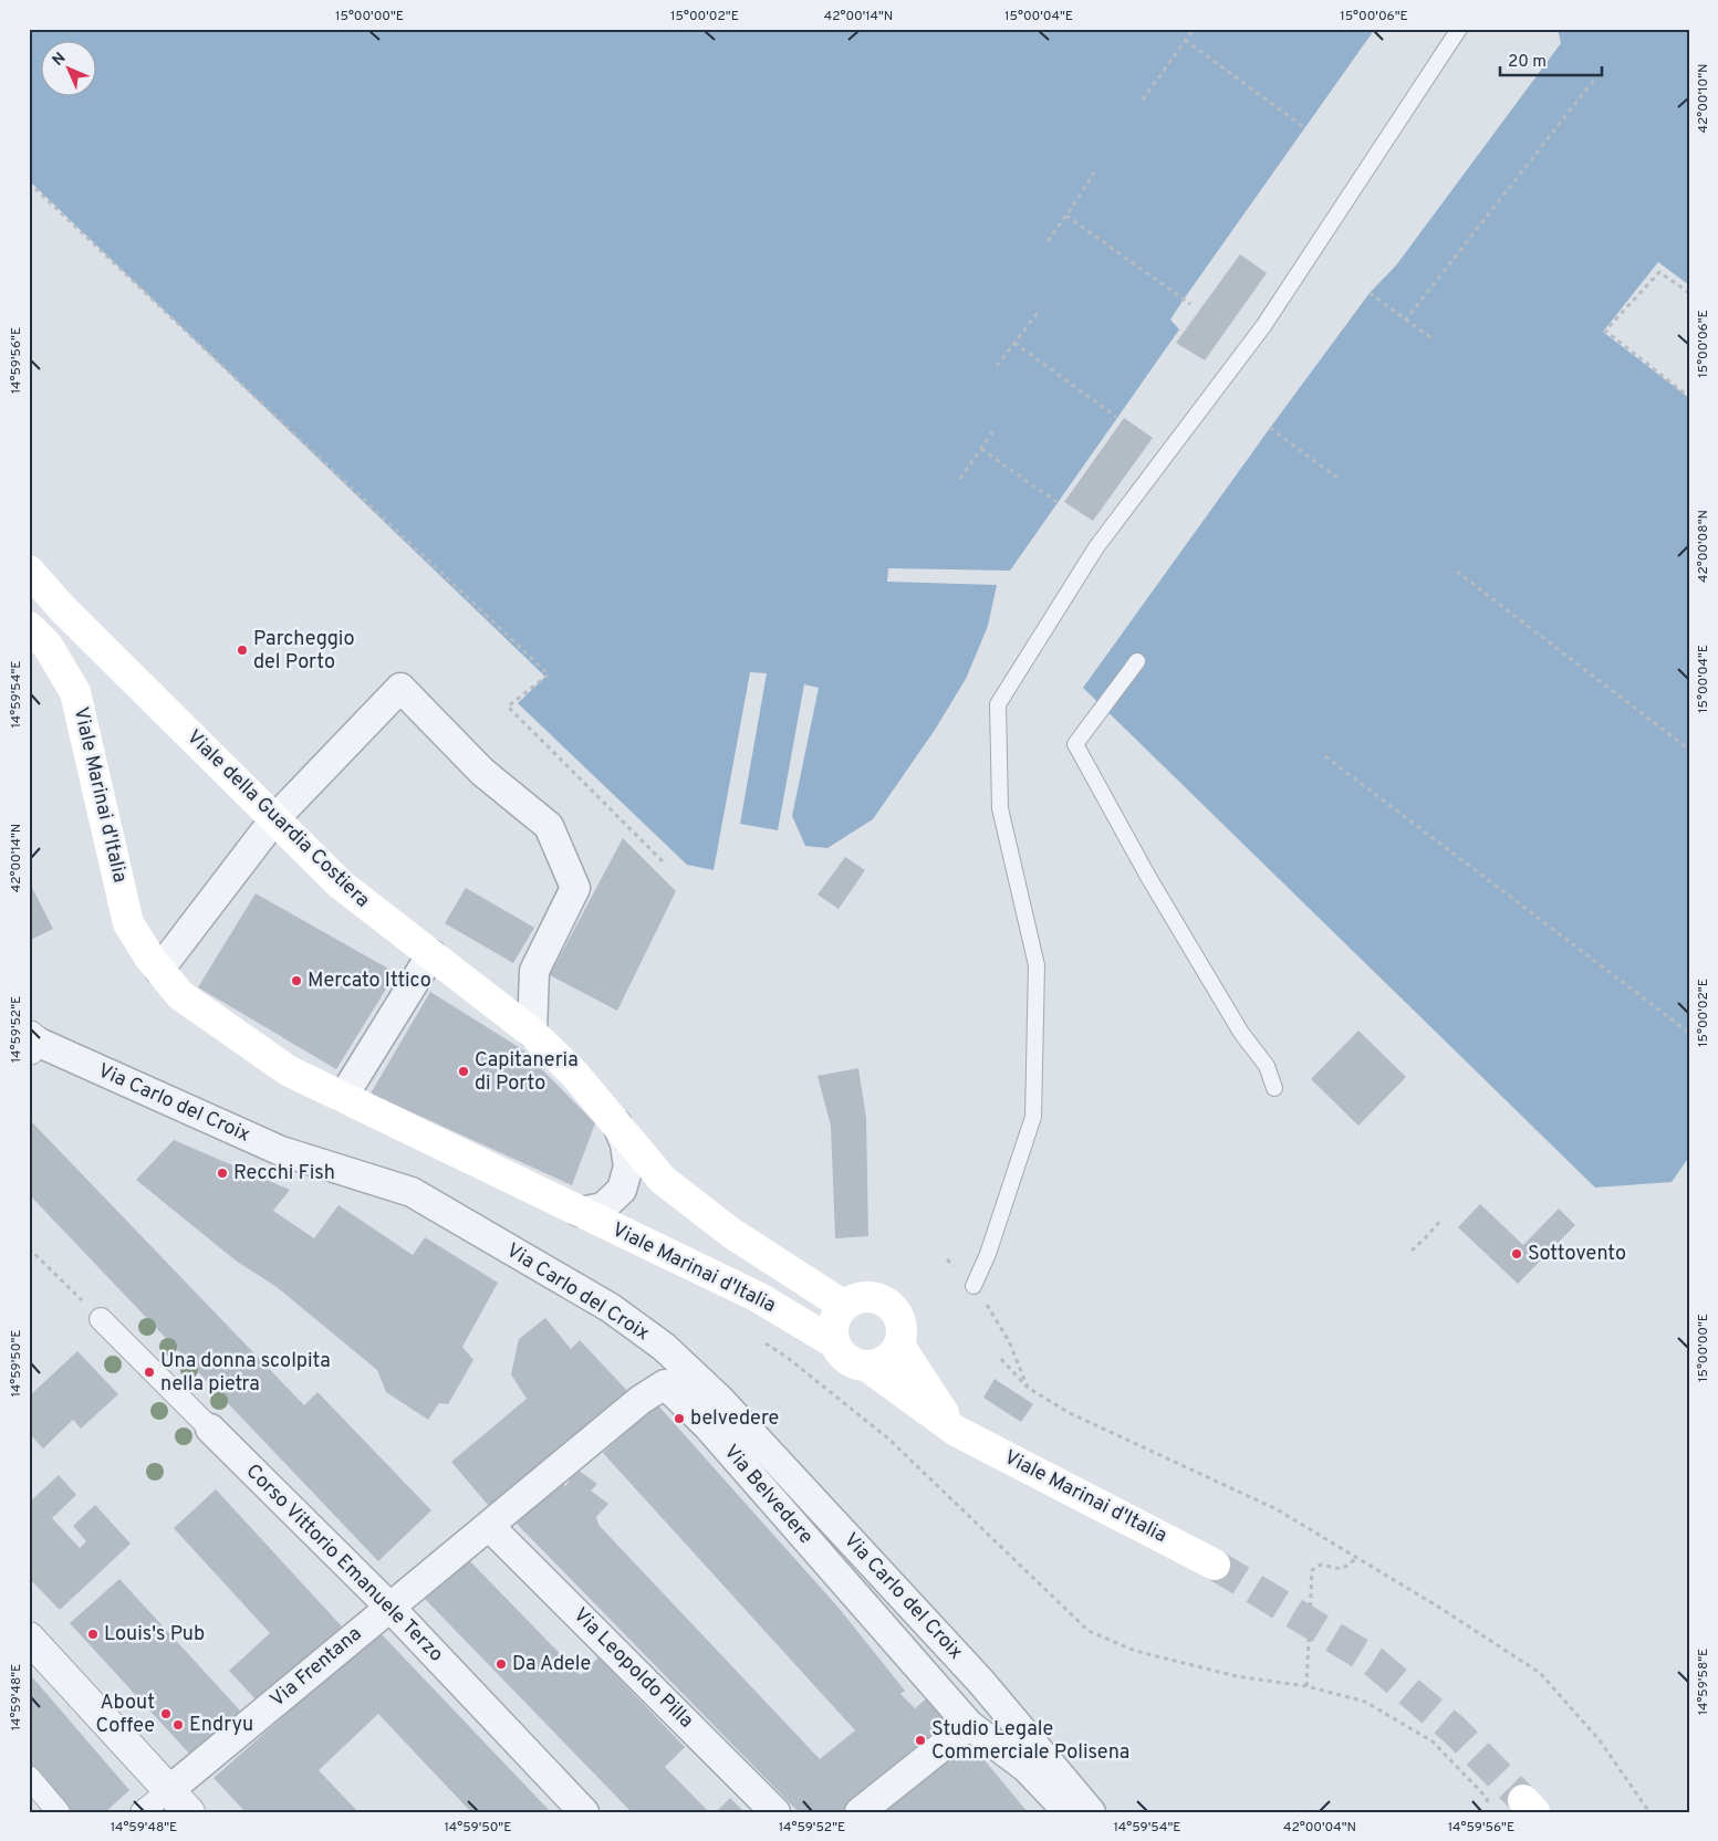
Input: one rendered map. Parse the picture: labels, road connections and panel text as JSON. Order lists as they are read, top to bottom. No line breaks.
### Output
{"streets":{"main road":["Viale Marinai d'Italia","Viale della Guardia Costiera"],"street":["Via Carlo del Croix","Via Belvedere","Corso Vittorio Emanuele Terzo","Via Frentana","Via Leopoldo Pilla"]},"crossings":[["Viale Marinai d'Italia","Viale della Guardia Costiera"],["Via Belvedere","Corso Vittorio Emanuele Terzo"],["Via Belvedere","Via Frentana"],["Via Belvedere","Via Leopoldo Pilla"],["Corso Vittorio Emanuele Terzo","Via Frentana"]],"places":["Parcheggio del Porto","Mercato Ittico","Capitaneria di Porto","Recchi Fish","Sottovento","Una donna scolpita nella pietra","belvedere","Louis's Pub","Da Adele","About Coffee","Endryu","Studio Legale Commerciale Polisena"],"scale_bar":"20 m","north":"top left","coordinates":["15°00'00\"E","15°00'02\"E","42°00'14\"N","15°00'04\"E","15°00'06\"E","42°00'10\"N","14°59'56\"E","42°00'08\"N","14°59'54\"E","14°59'52\"E","14°59'50\"E","14°59'58\"E","14°59'48\"E","42°00'04\"N"]}
